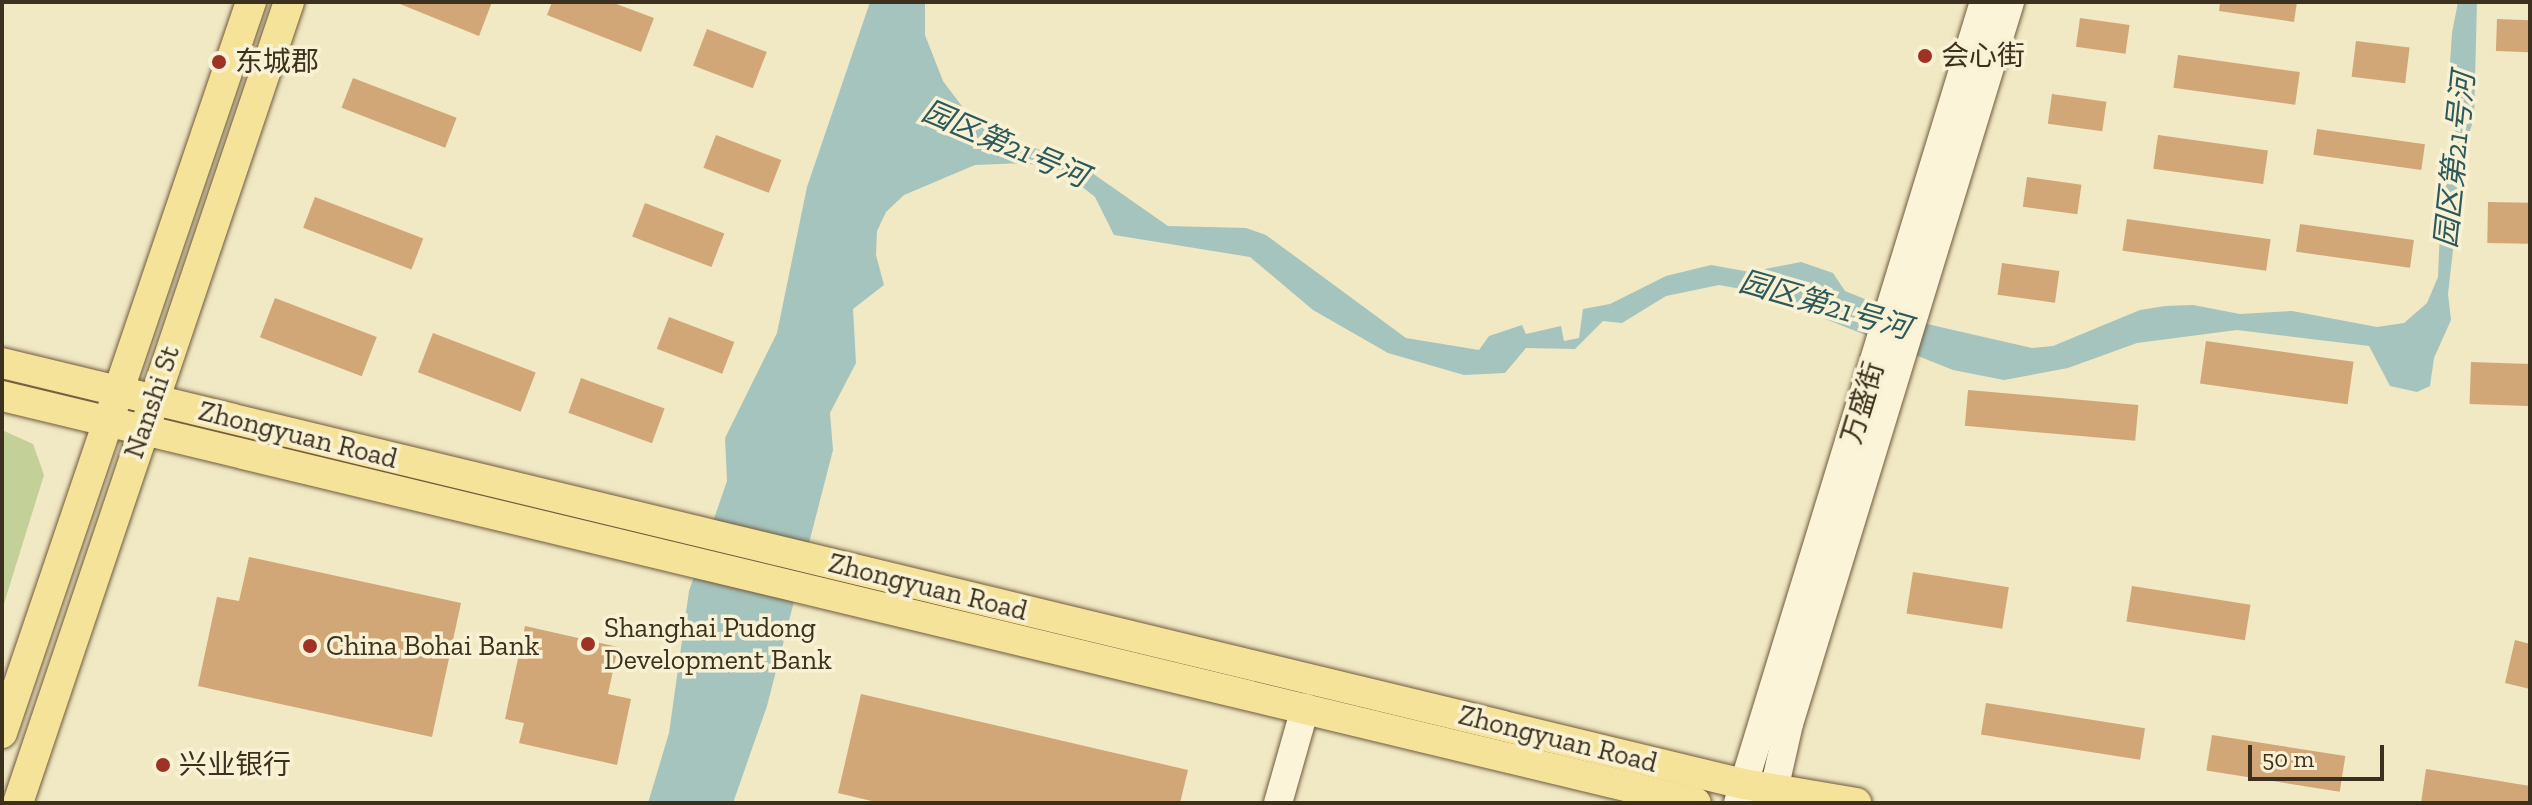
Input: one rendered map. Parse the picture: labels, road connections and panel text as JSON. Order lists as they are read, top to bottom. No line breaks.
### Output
{"streets":{"main road":["Nanshi St","万盛街","Zhongyuan Road"]},"crossings":[["Nanshi St","Zhongyuan Road"],["万盛街","Zhongyuan Road"]],"water":["园区第21号河"],"places":["会心街","东城郡","Shanghai Pudong Development Bank","China Bohai Bank","兴业银行"],"scale_bar":"50 m"}
